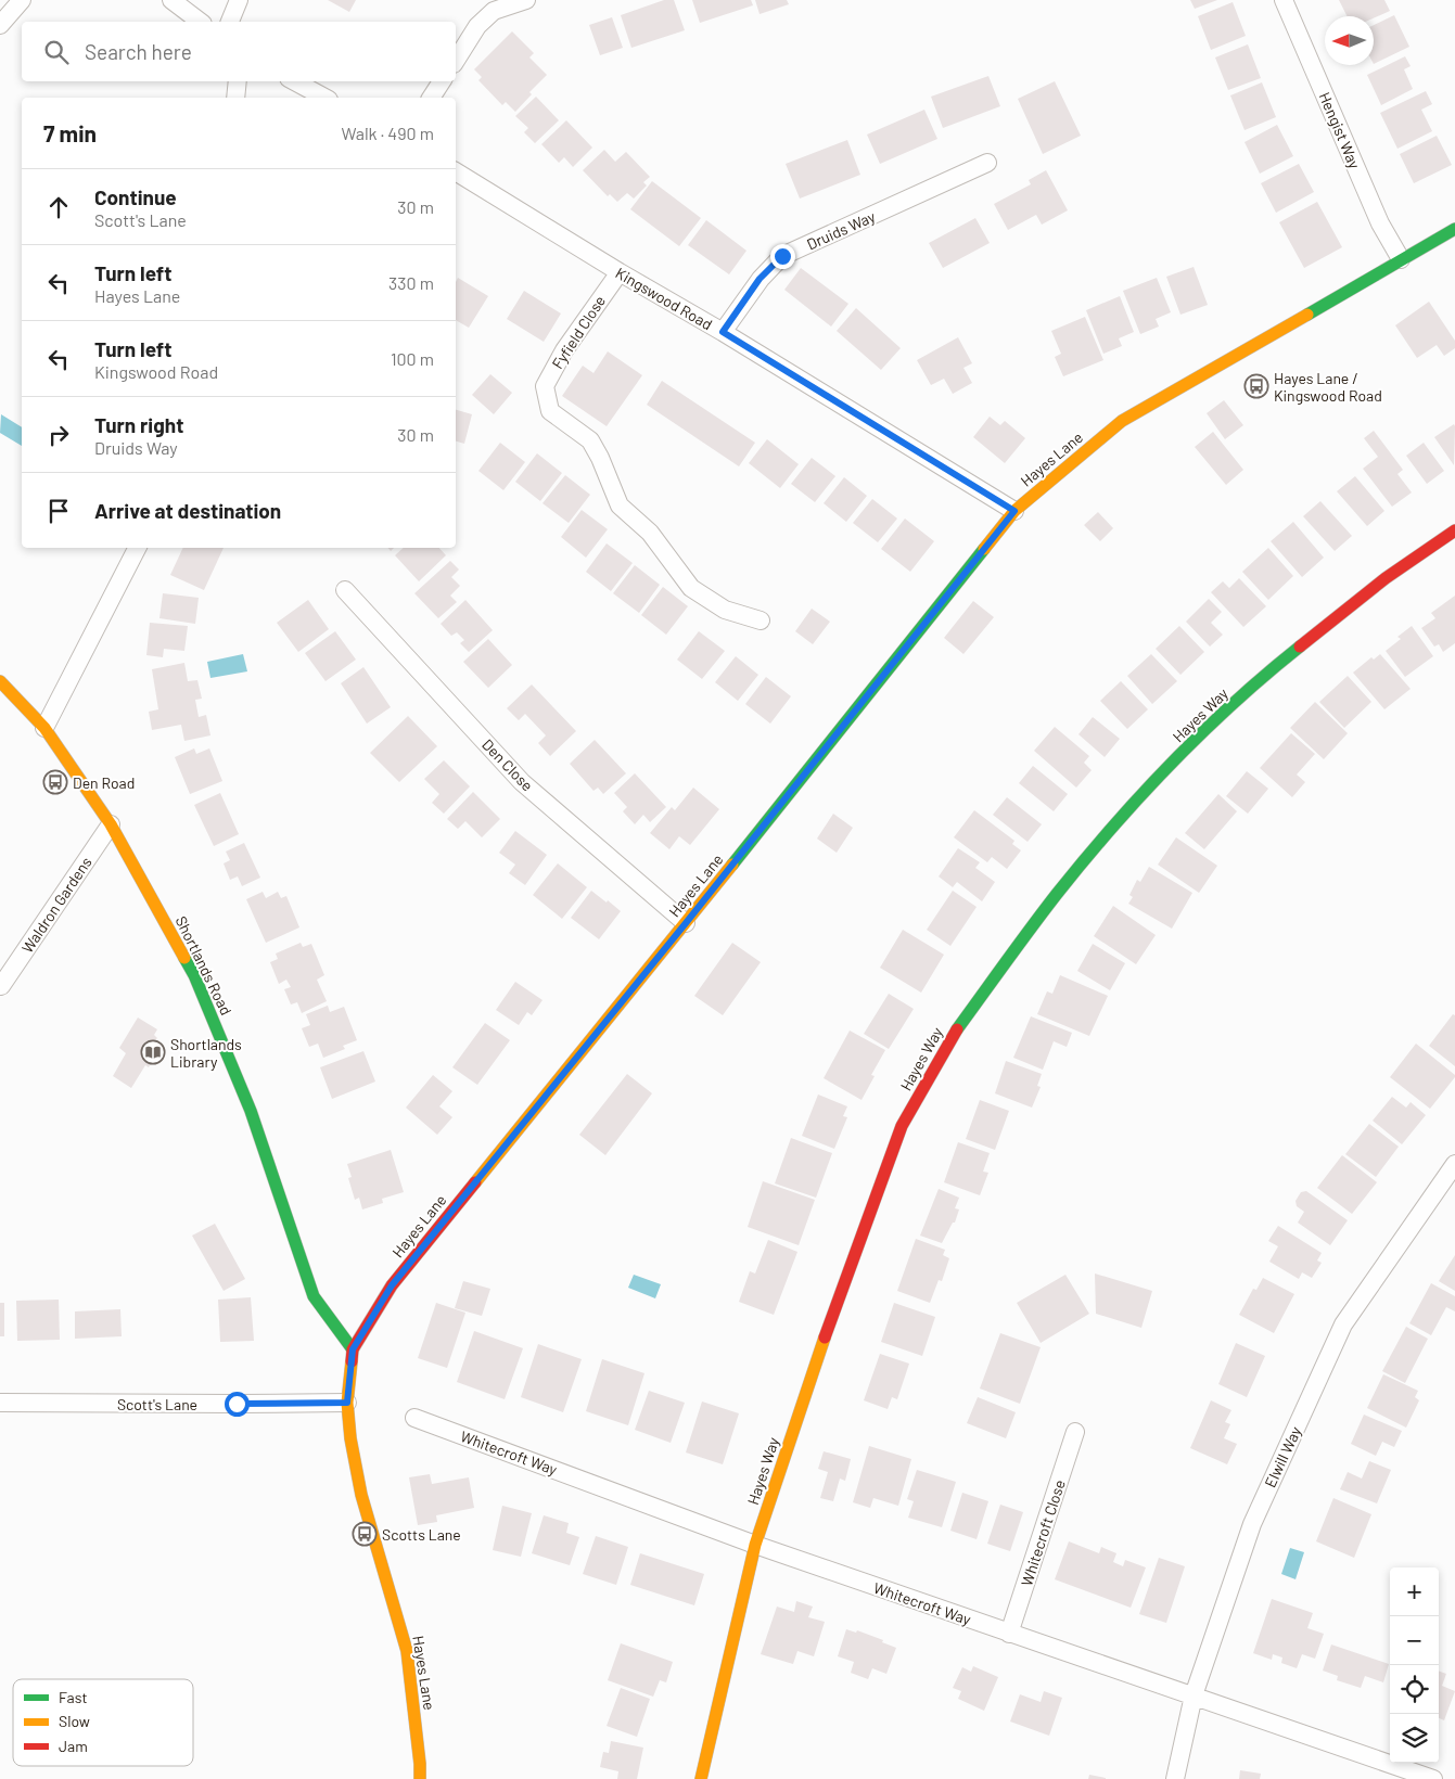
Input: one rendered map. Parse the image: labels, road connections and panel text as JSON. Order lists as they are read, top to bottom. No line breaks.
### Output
{"streets":{"street":["Hengist Way","Druids Way","Kingswood Road","Fyfield Close","Hayes Lane","Hayes Way","Den Close","Waldron Gardens","Shortlands Road","Scott's Lane","Whitecroft Way","Elwill Way","Whitecroft Close"]},"crossings":[["Hengist Way","Hayes Lane"],["Druids Way","Kingswood Road"],["Kingswood Road","Fyfield Close"],["Kingswood Road","Hayes Lane"],["Hayes Lane","Den Close"],["Hayes Lane","Shortlands Road"],["Hayes Lane","Scott's Lane"],["Hayes Way","Whitecroft Way"],["Waldron Gardens","Shortlands Road"],["Whitecroft Way","Elwill Way"],["Whitecroft Way","Whitecroft Close"]],"places":{"bus stop":["Hayes Lane / Kingswood Road","Den Road","Scotts Lane"],"library":["Shortlands Library"]},"legend":["Fast","Slow","Jam"],"north":"left","page":{"search":"Search here","heading":["7 min","Walk · 490 m"],"list":[["Continue","Scott's Lane","30 m"],["Turn left","Hayes Lane","330 m"],["Turn left","Kingswood Road","100 m"],["Turn right","Druids Way","30 m"],"Arrive at destination"],"map_buttons":["+","−"]}}
